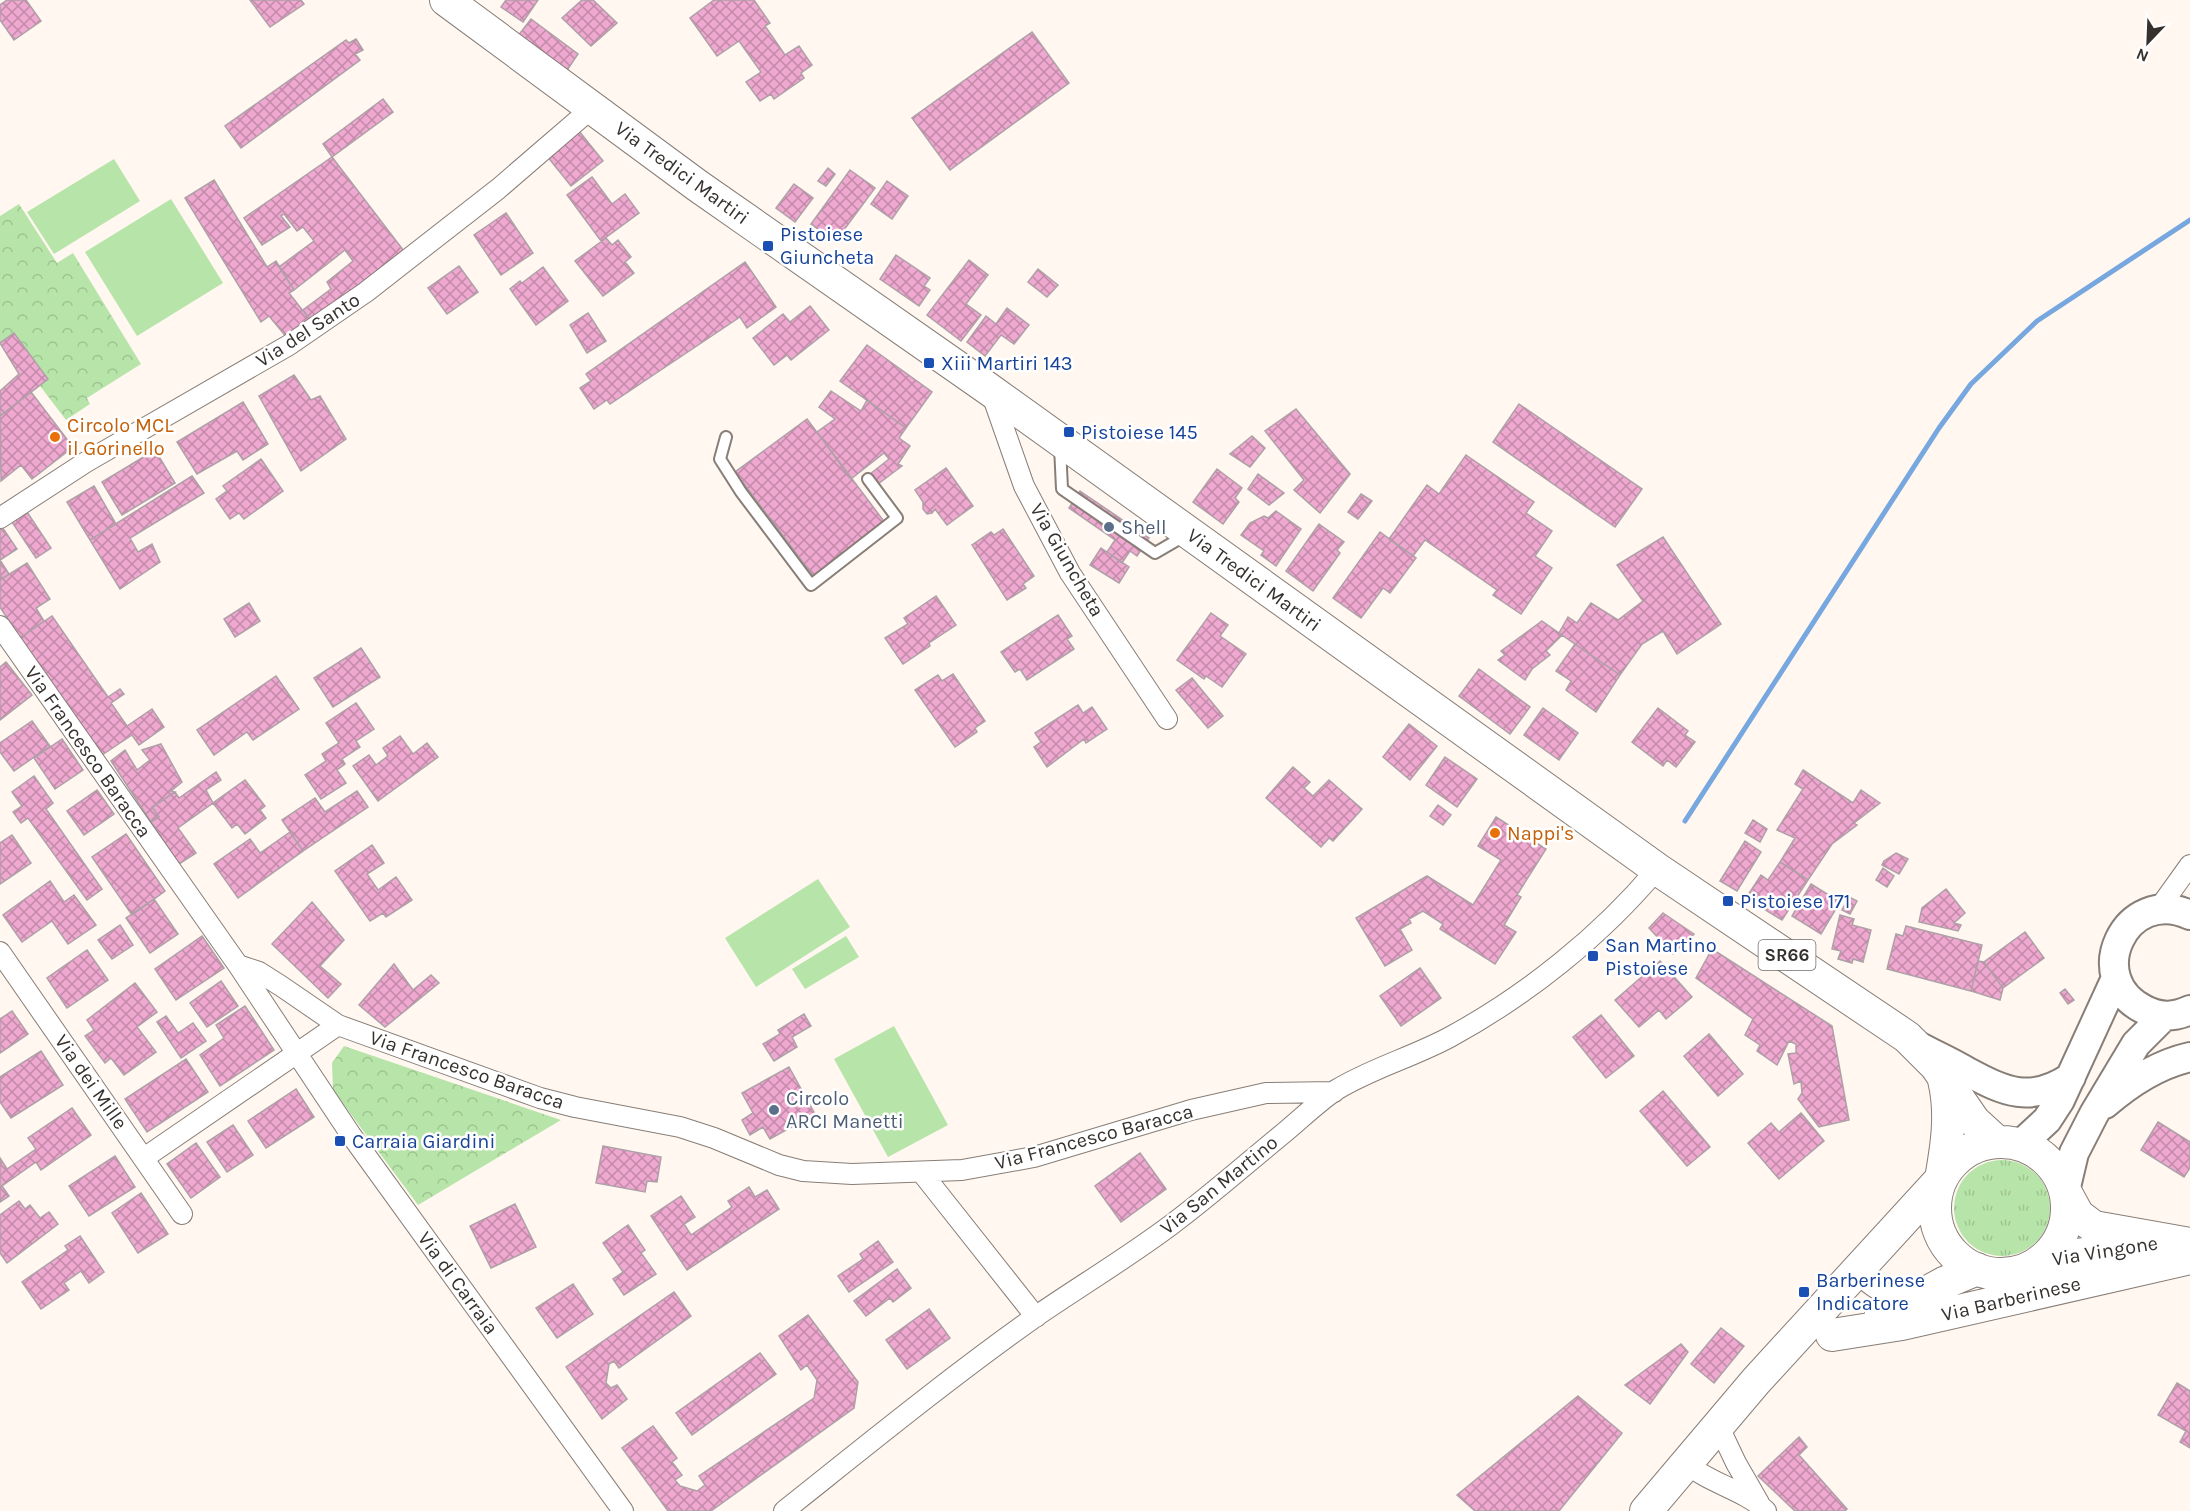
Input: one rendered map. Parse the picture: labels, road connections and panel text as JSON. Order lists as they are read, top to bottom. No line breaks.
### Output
{"streets":{"main road":["Via Tredici Martiri","SR66","Via Vingone","Via Barberinese"],"street":["Via del Santo","Via Giuncheta","Via Francesco Baracca","Via dei Mille","Via San Martino","Via di Carraia"]},"crossings":[["Via Tredici Martiri","Via del Santo"],["Via Tredici Martiri","Via Giuncheta"],["Via Tredici Martiri","SR66"],["Via Tredici Martiri","Via San Martino"],["Via Tredici Martiri","Via Vingone"],["Via Tredici Martiri","Via Barberinese"],["Via Francesco Baracca","Via San Martino"],["Via Francesco Baracca","Via di Carraia"],["SR66","Via Vingone"],["SR66","Via Barberinese"],["Via Vingone","Via Barberinese"]],"places":{"transit":["Pistoiese Giuncheta","Xiii Martiri 143","Pistoiese 145","Pistoiese 171","San Martino Pistoiese","Carraia Giardini","Barberinese Indicatore"],"other":["Circolo MCL il Gorinello","Shell","Nappi's","Circolo ARCI Manetti"]},"north":"bottom left"}
